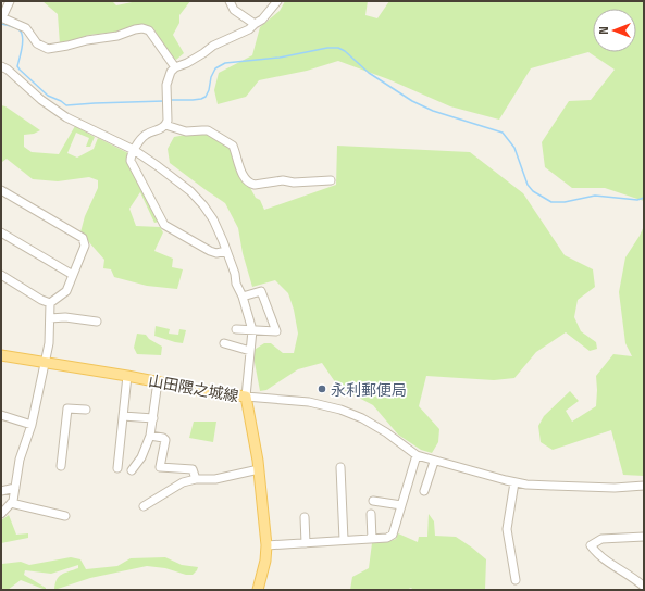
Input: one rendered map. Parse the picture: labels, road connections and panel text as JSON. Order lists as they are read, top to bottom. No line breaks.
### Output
{"streets":{"main road":["山田隈之城線"]},"places":["永利郵便局"],"north":"left"}
